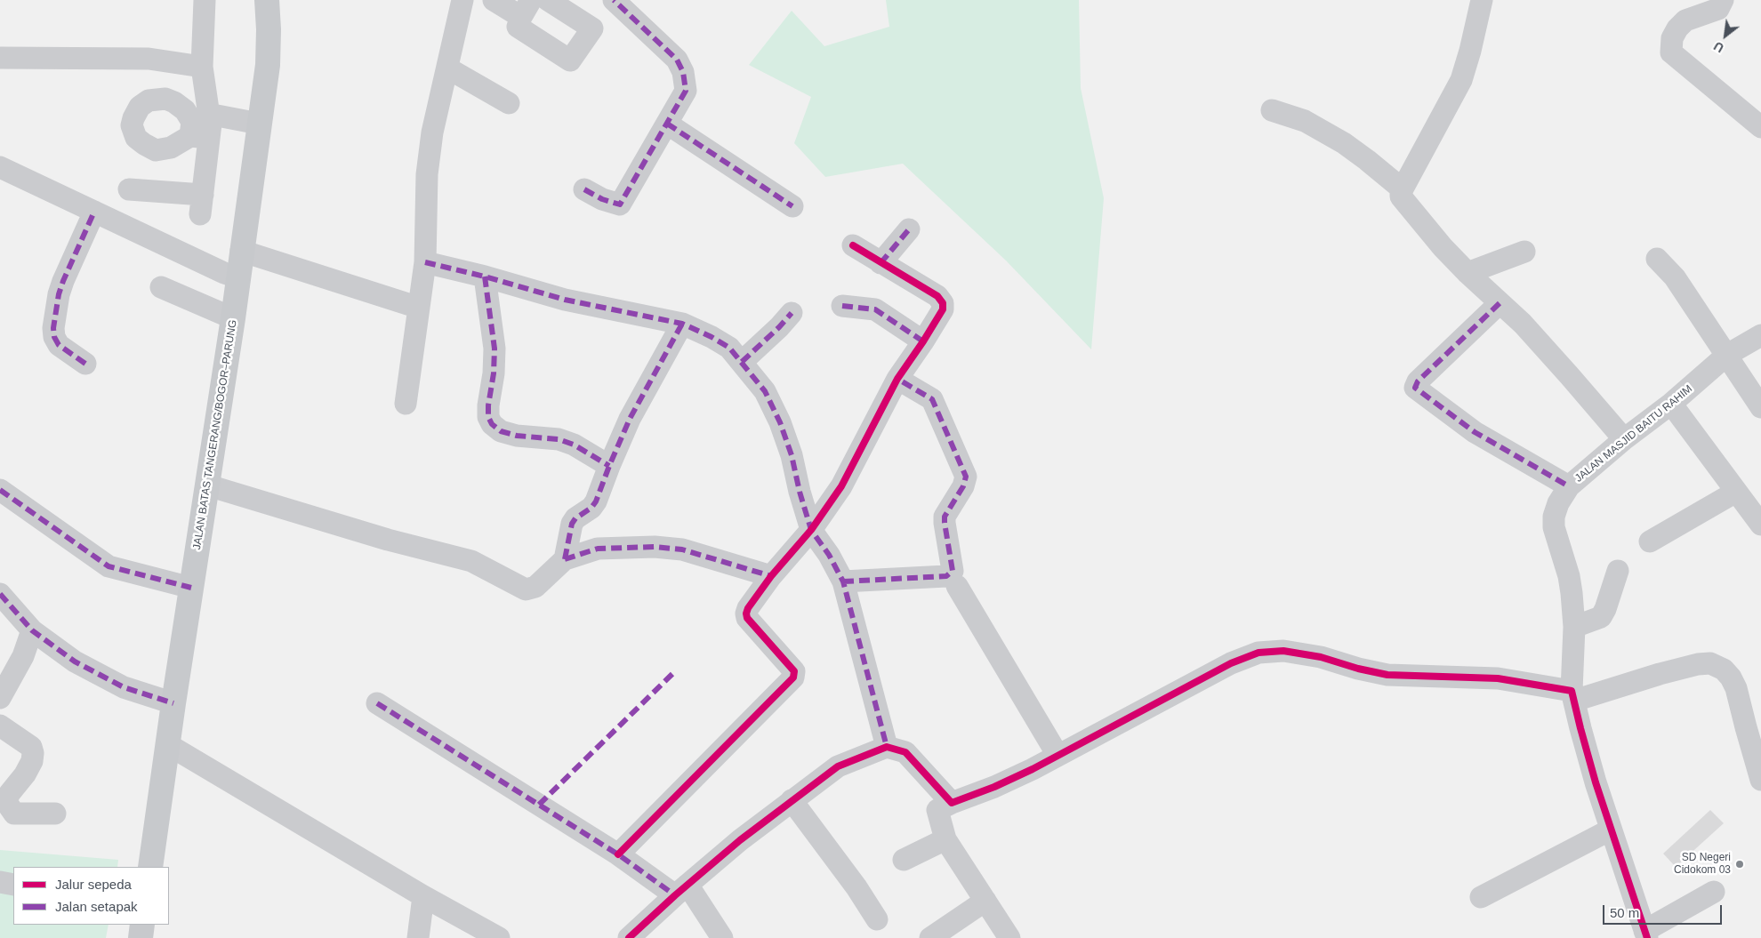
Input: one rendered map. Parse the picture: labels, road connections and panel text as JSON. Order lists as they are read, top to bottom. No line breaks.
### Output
{"streets":{"main road":["JALAN BATAS TANGERANG/BOGOR–PARUNG"],"street":["JALAN MASJID BAITU RAHIM"]},"places":["SD Negeri Cidokom 03"],"legend":["Jalur sepeda","Jalan setapak"],"scale_bar":"50 m","north":"bottom left"}
